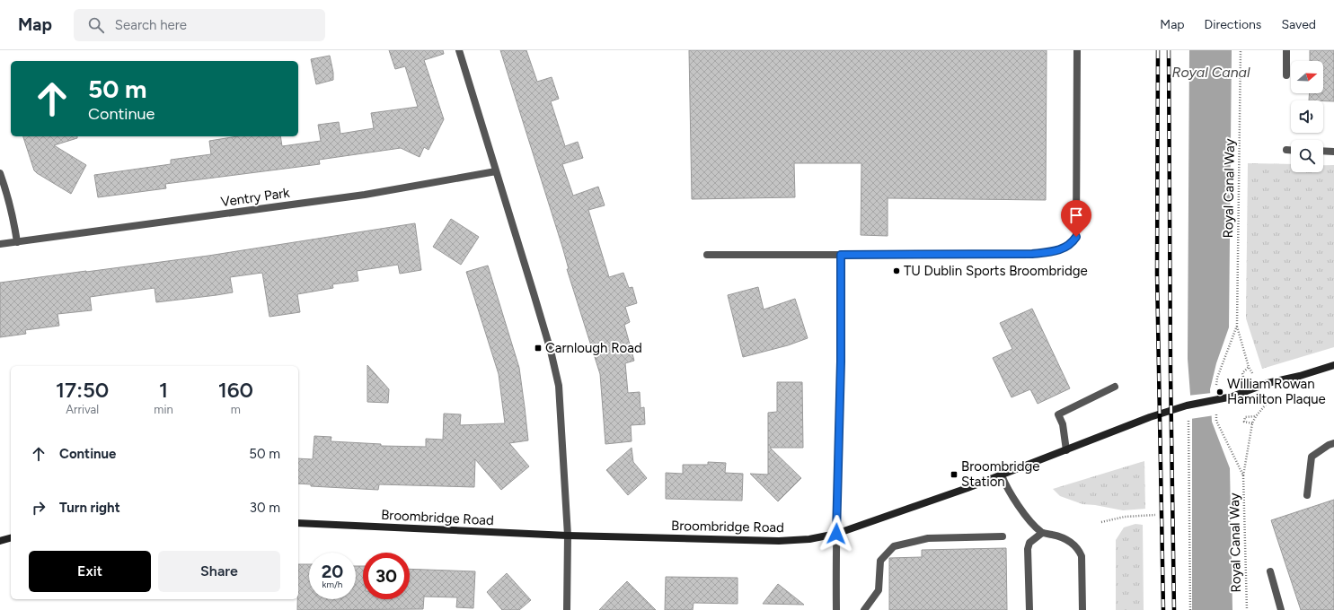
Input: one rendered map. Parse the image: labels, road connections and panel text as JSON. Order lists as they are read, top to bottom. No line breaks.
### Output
{"streets":{"street":["Ventry Park","Broombridge Road"],"path":["Royal Canal Way"]},"water":["Royal Canal"],"places":{"other":["TU Dublin Sports Broombridge","William Rowan Hamilton Plaque"],"transit":["Carnlough Road","Broombridge Station"]},"north":"right","page":{"header":"Map","search":"Search here","nav":["Map","Directions","Saved"],"turn":["50 m","Continue"],"eta":["17:50","Arrival","1","min","160","m"],"list":[{"name":"Continue","value":"50 m"},{"name":"Turn right","value":"30 m"}],"buttons":["Exit","Share"],"speed":"20 km/h","limit":"30"}}
